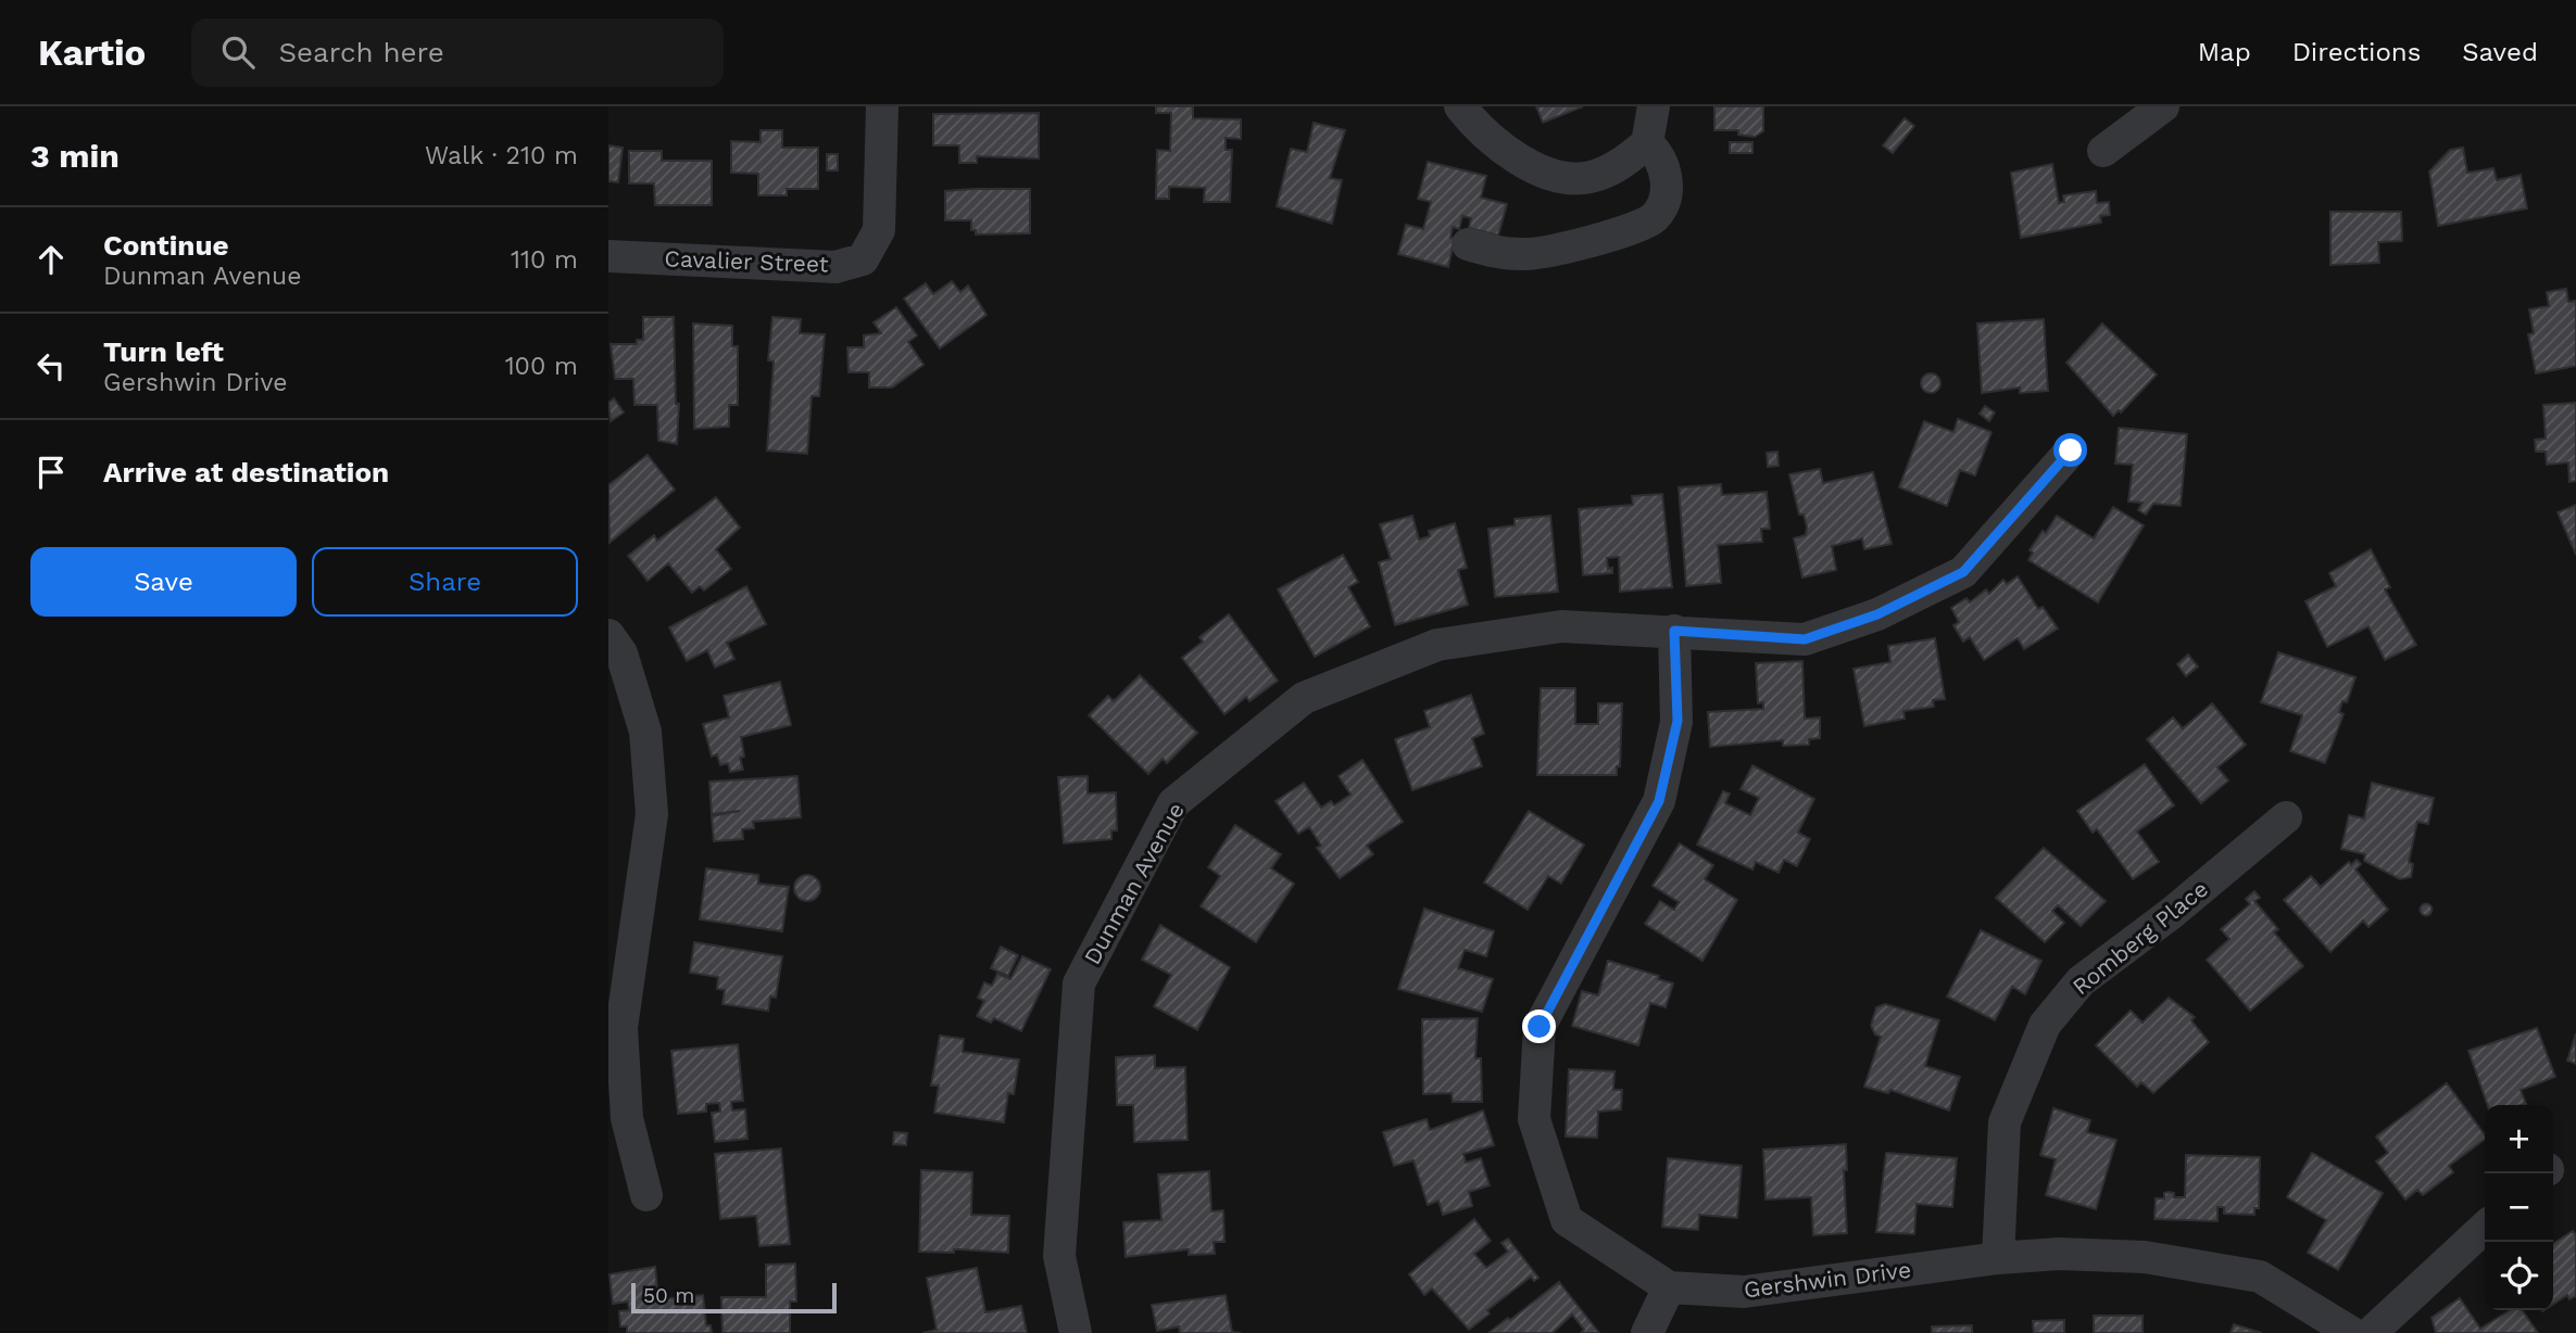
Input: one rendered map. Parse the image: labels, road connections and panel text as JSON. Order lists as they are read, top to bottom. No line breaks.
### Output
{"streets":{"street":["Cavalier Street","Dunman Avenue","Romberg Place","Gershwin Drive"]},"crossings":[["Dunman Avenue","Gershwin Drive"],["Romberg Place","Gershwin Drive"]],"scale_bar":"50 m","page":{"header":"Kartio","search":"Search here","nav":["Map","Directions","Saved"],"heading":["3 min","Walk · 210 m"],"list":[["Continue","Dunman Avenue","110 m"],["Turn left","Gershwin Drive","100 m"],"Arrive at destination"],"buttons":["Save","Share"],"map_buttons":["+","−"],"scale":"50 m"}}
